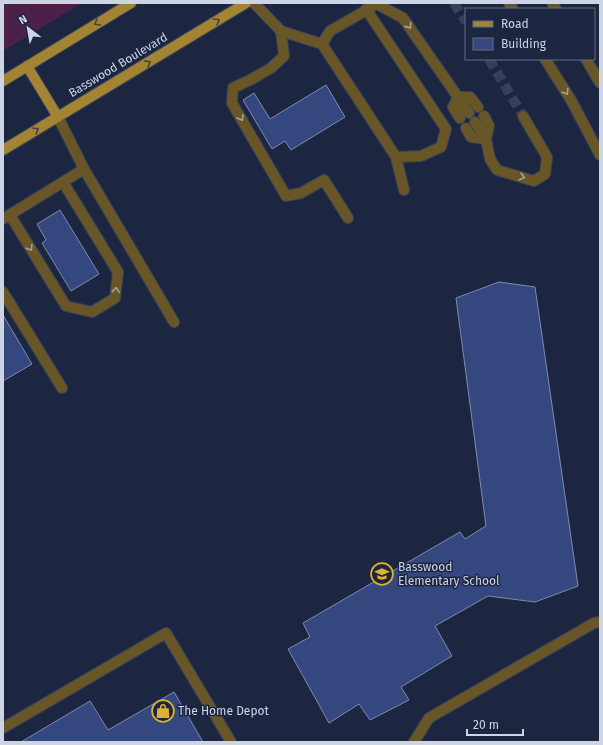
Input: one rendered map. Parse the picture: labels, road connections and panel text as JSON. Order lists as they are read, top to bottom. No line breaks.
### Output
{"streets":{"main road":["Basswood Boulevard"]},"places":{"school or university":["Basswood Elementary School"],"shop":["The Home Depot"]},"legend":["Road","Building"],"scale_bar":"20 m","north":"top left"}
